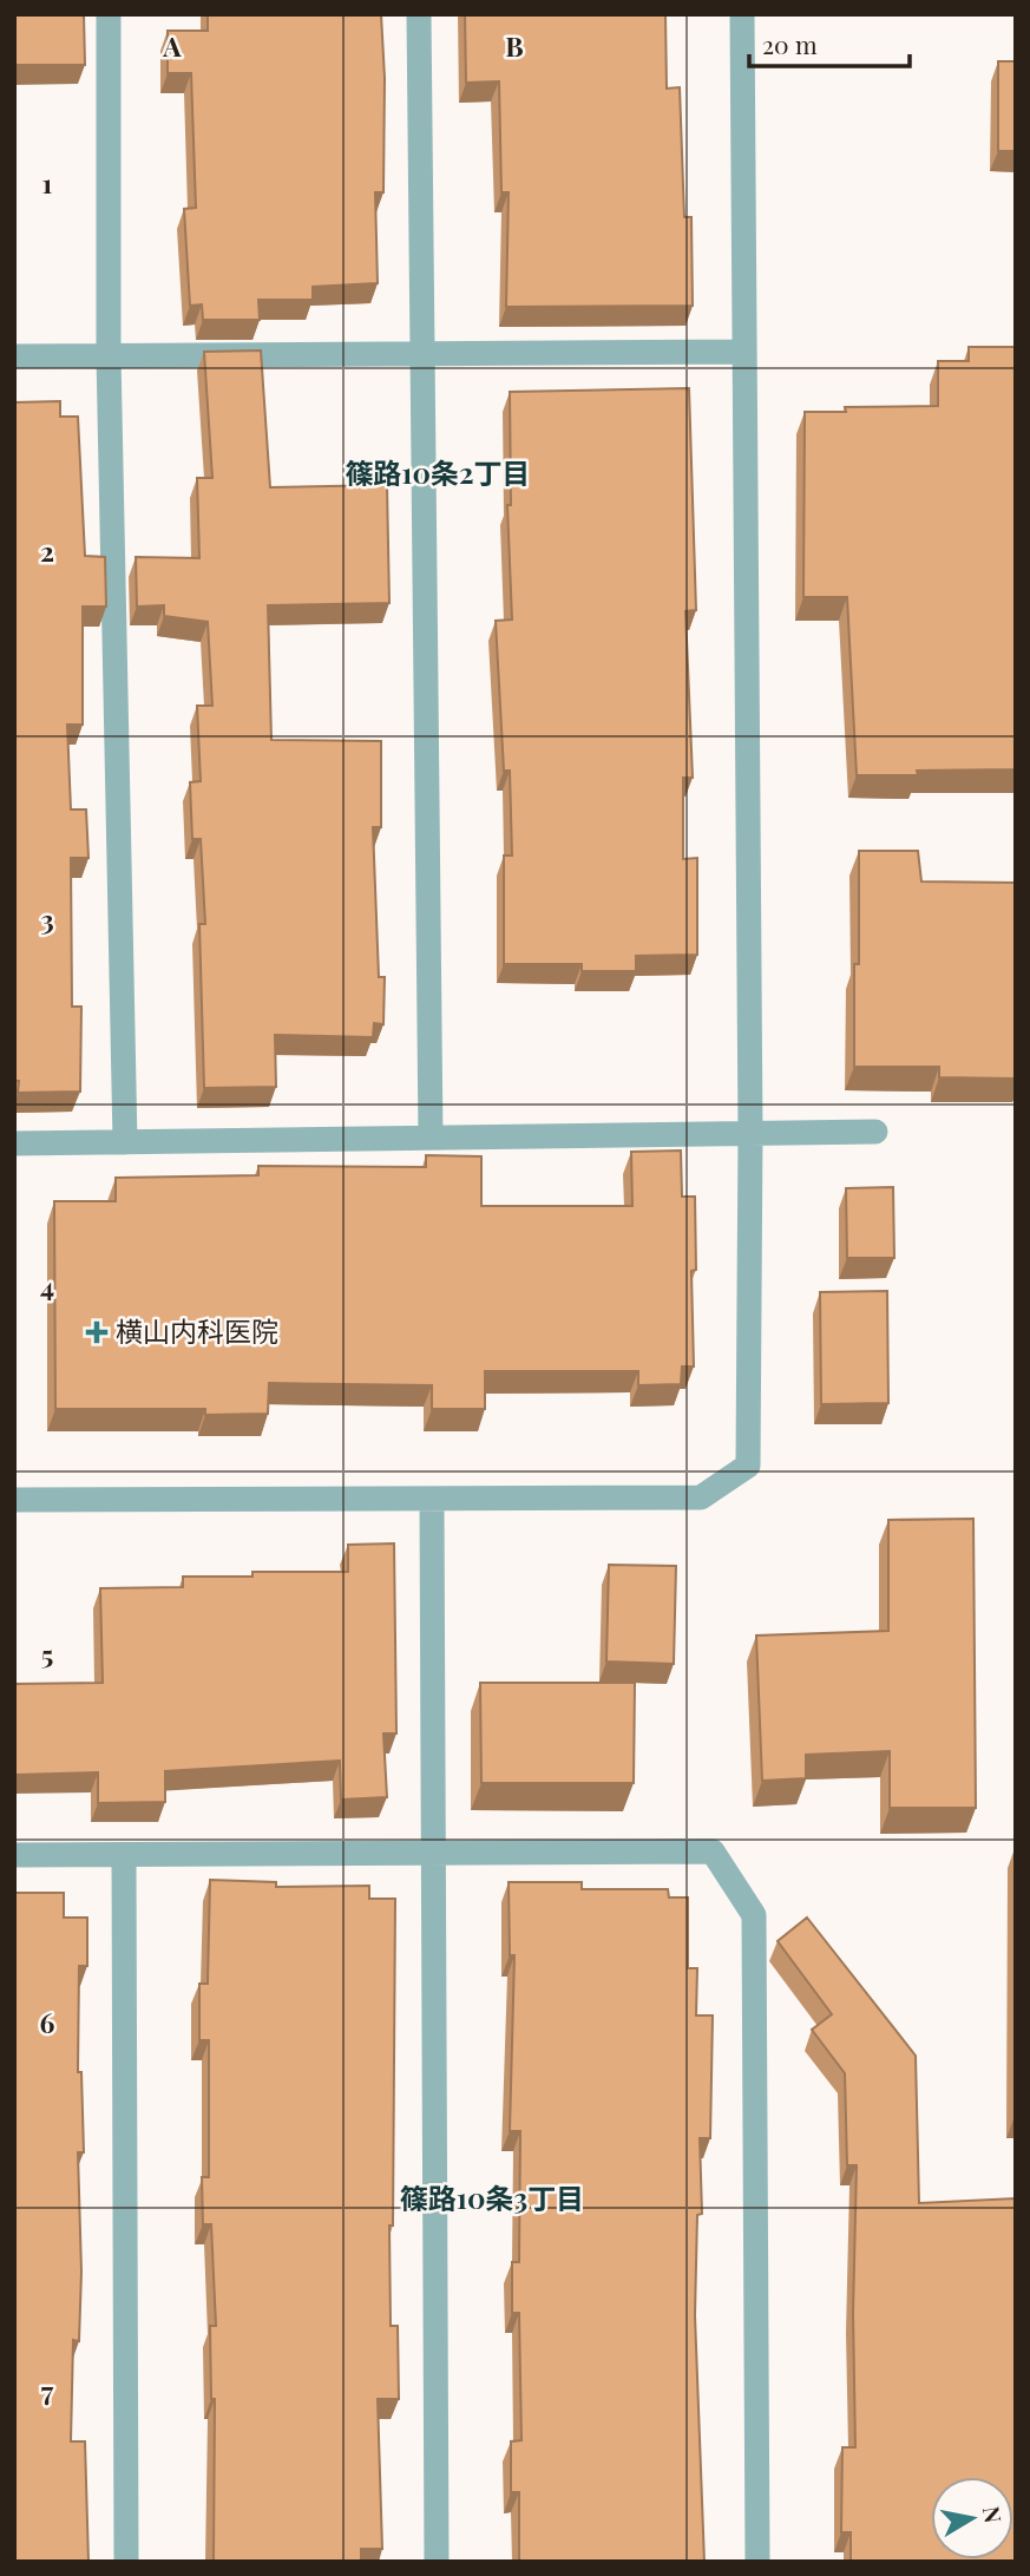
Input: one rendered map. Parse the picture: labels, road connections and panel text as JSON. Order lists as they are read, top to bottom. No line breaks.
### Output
{"districts":["篠路10条2丁目","篠路10条3丁目"],"places":{"health":["横山内科医院"]},"scale_bar":"20 m","north":"right","grid":{"columns":["A","B"],"rows":["1","2","3","4","5","6","7"]}}
